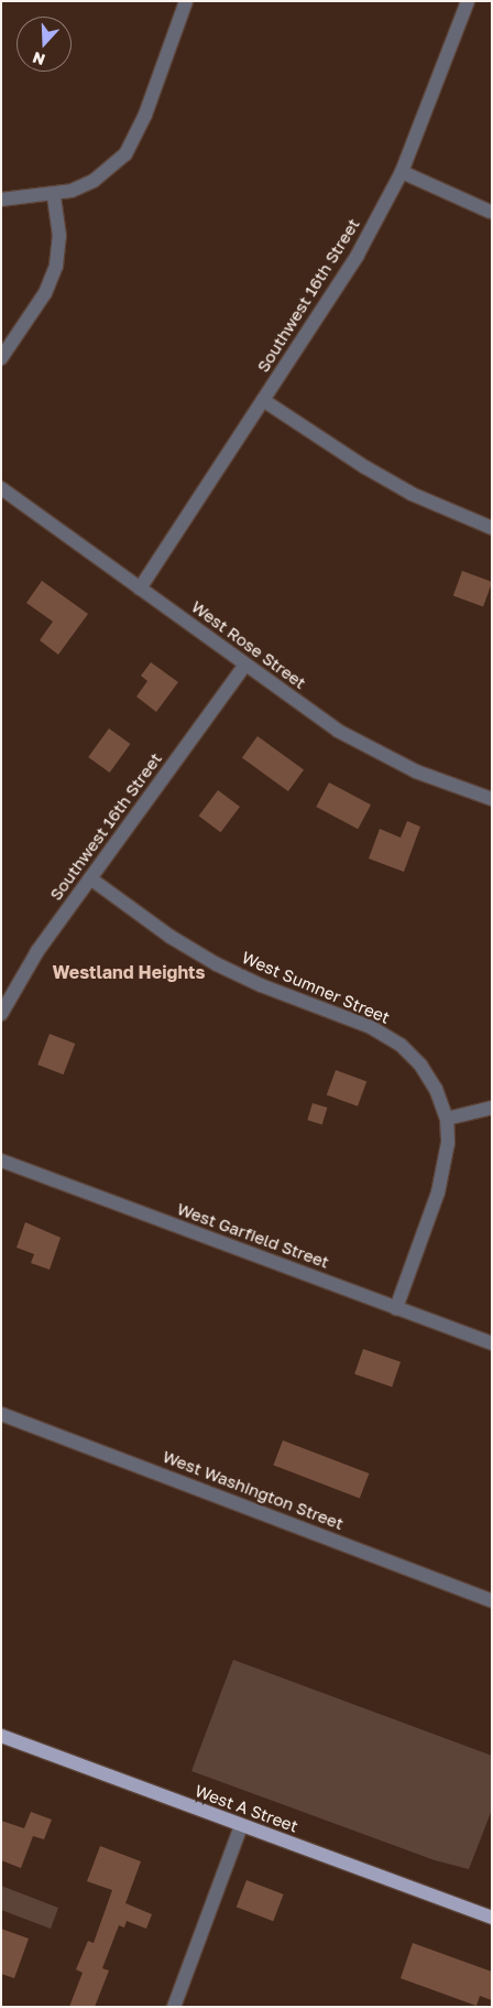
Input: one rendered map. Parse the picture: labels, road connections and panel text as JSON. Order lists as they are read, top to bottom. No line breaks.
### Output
{"streets":{"main road":["West A Street"],"street":["Southwest 16th Street","West Rose Street","West Sumner Street","West Garfield Street","West Washington Street"]},"crossings":[["Southwest 16th Street","West Rose Street"],["Southwest 16th Street","West Sumner Street"],["West Sumner Street","West Garfield Street"]],"districts":["Westland Heights"],"north":"bottom"}
